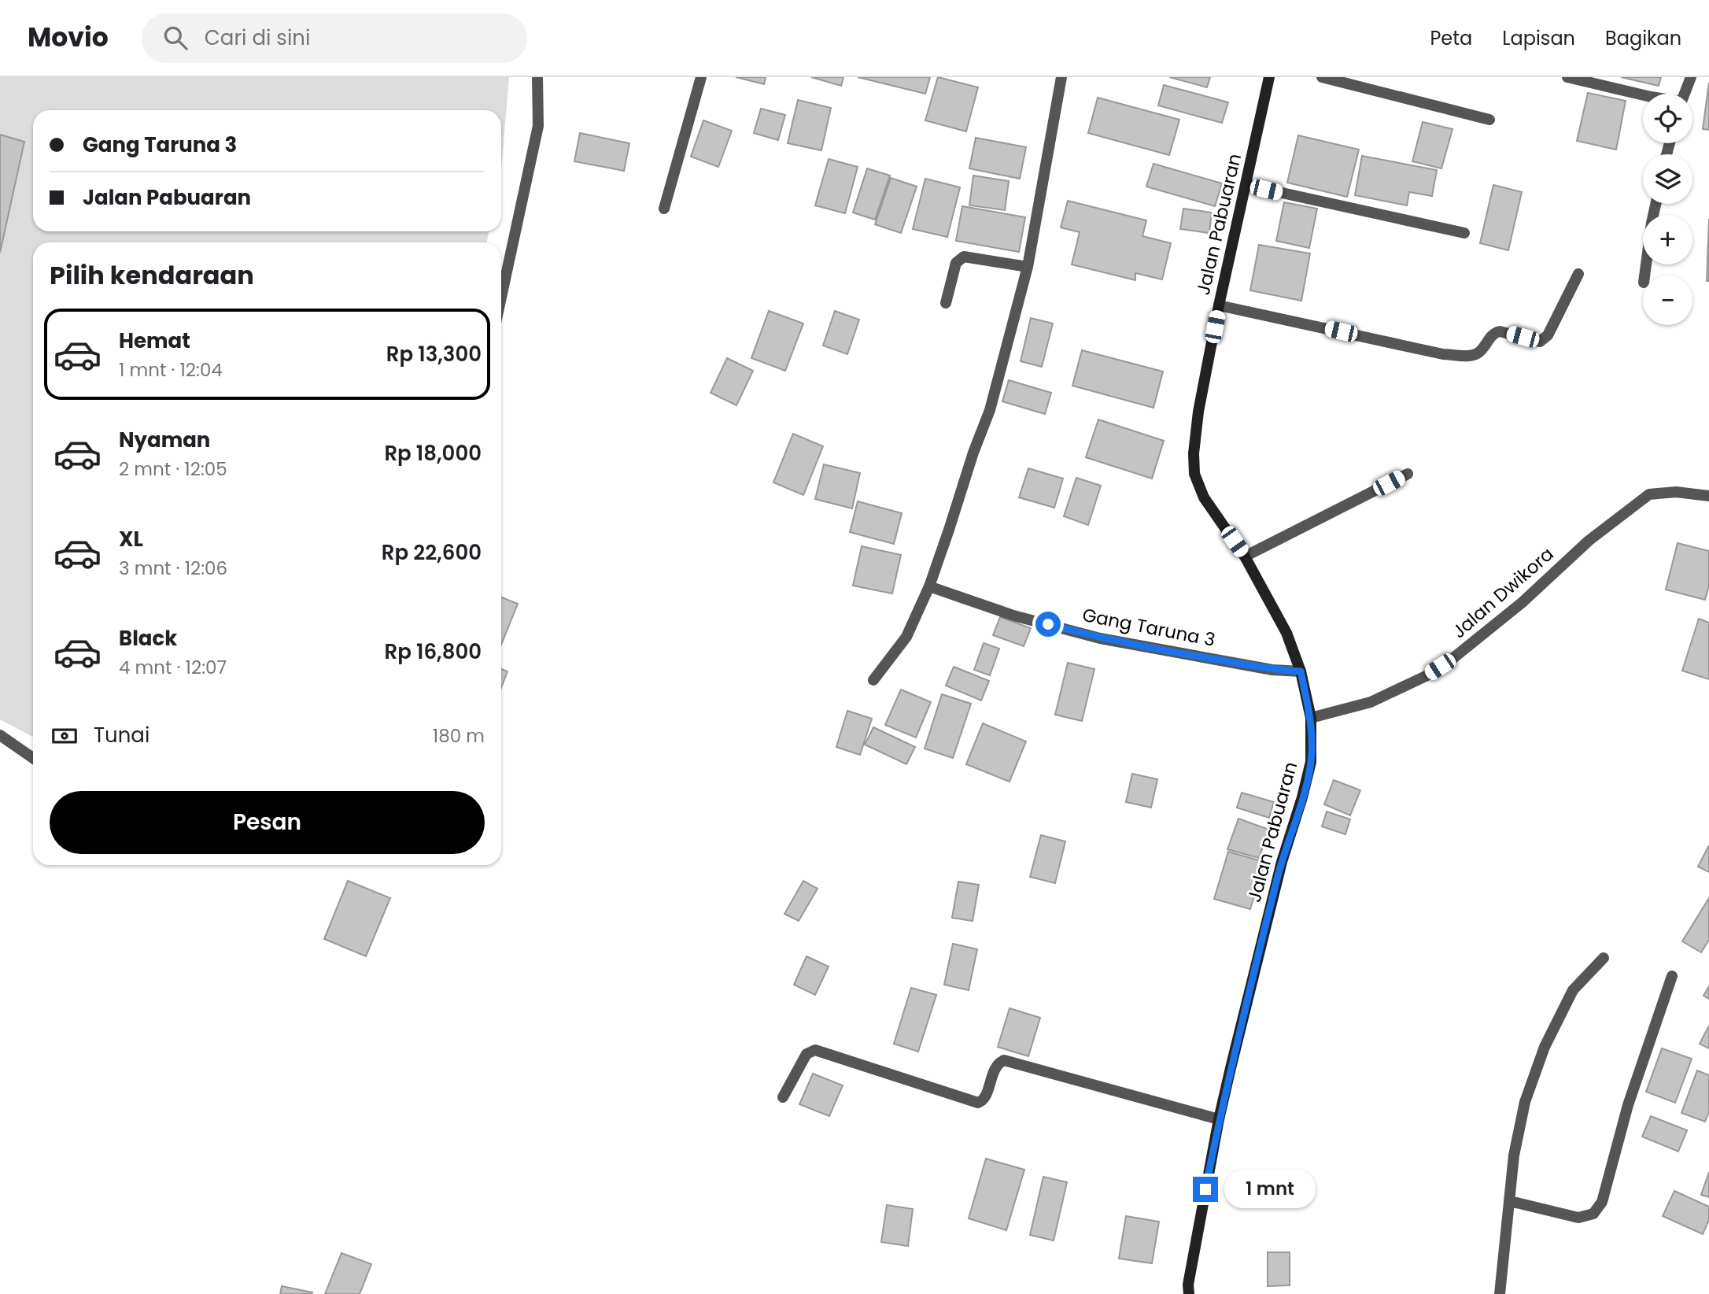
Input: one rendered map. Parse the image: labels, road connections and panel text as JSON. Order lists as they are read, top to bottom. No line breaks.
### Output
{"streets":{"street":["Jalan Pabuaran","Jalan Dwikora","Gang Taruna 3"]},"crossings":[["Jalan Pabuaran","Jalan Dwikora"],["Jalan Pabuaran","Gang Taruna 3"]],"page":{"header":"Movio","search":"Cari di sini","nav":["Peta","Lapisan","Bagikan"],"map_buttons":["+","−"],"banner":["Gang Taruna 3","Jalan Pabuaran"],"heading":"Pilih kendaraan","list":[{"name":"Hemat","note":"1 mnt · 12:04","value":"Rp 13,300"},{"name":"Nyaman","note":"2 mnt · 12:05","value":"Rp 18,000"},{"name":"XL","note":"3 mnt · 12:06","value":"Rp 22,600"},{"name":"Black","note":"4 mnt · 12:07","value":"Rp 16,800"}],"pay":["Tunai","180 m"],"buttons":"Pesan","bubble":"1 mnt"}}
